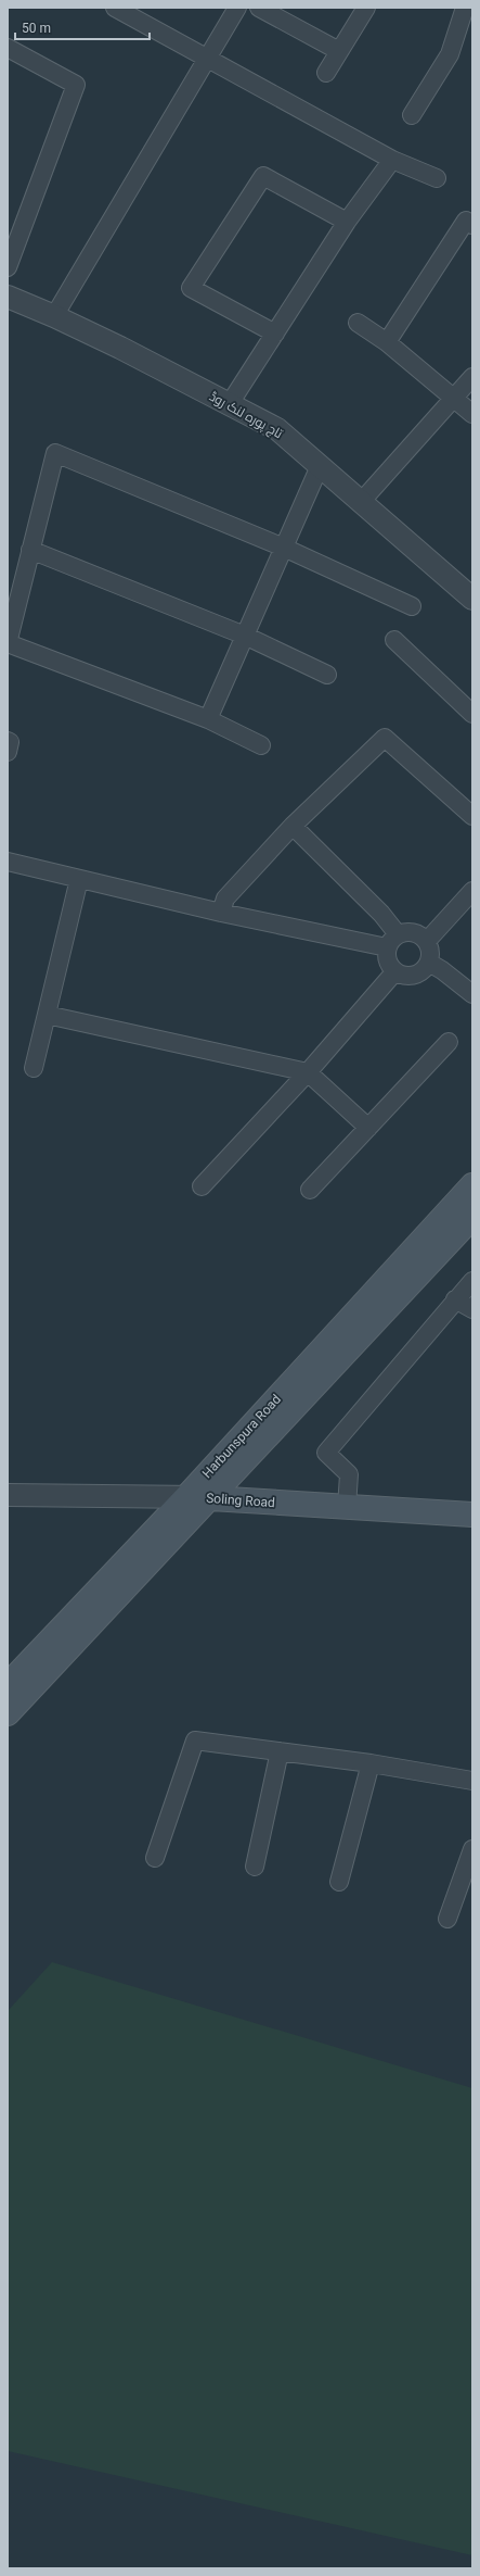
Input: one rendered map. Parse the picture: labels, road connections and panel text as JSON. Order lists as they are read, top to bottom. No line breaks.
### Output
{"streets":{"main road":["Harbunspura Road","Soling Road"],"street":["تاج پورہ لنک روڈ"]},"crossings":[["Harbunspura Road","Soling Road"]],"scale_bar":"50 m"}
